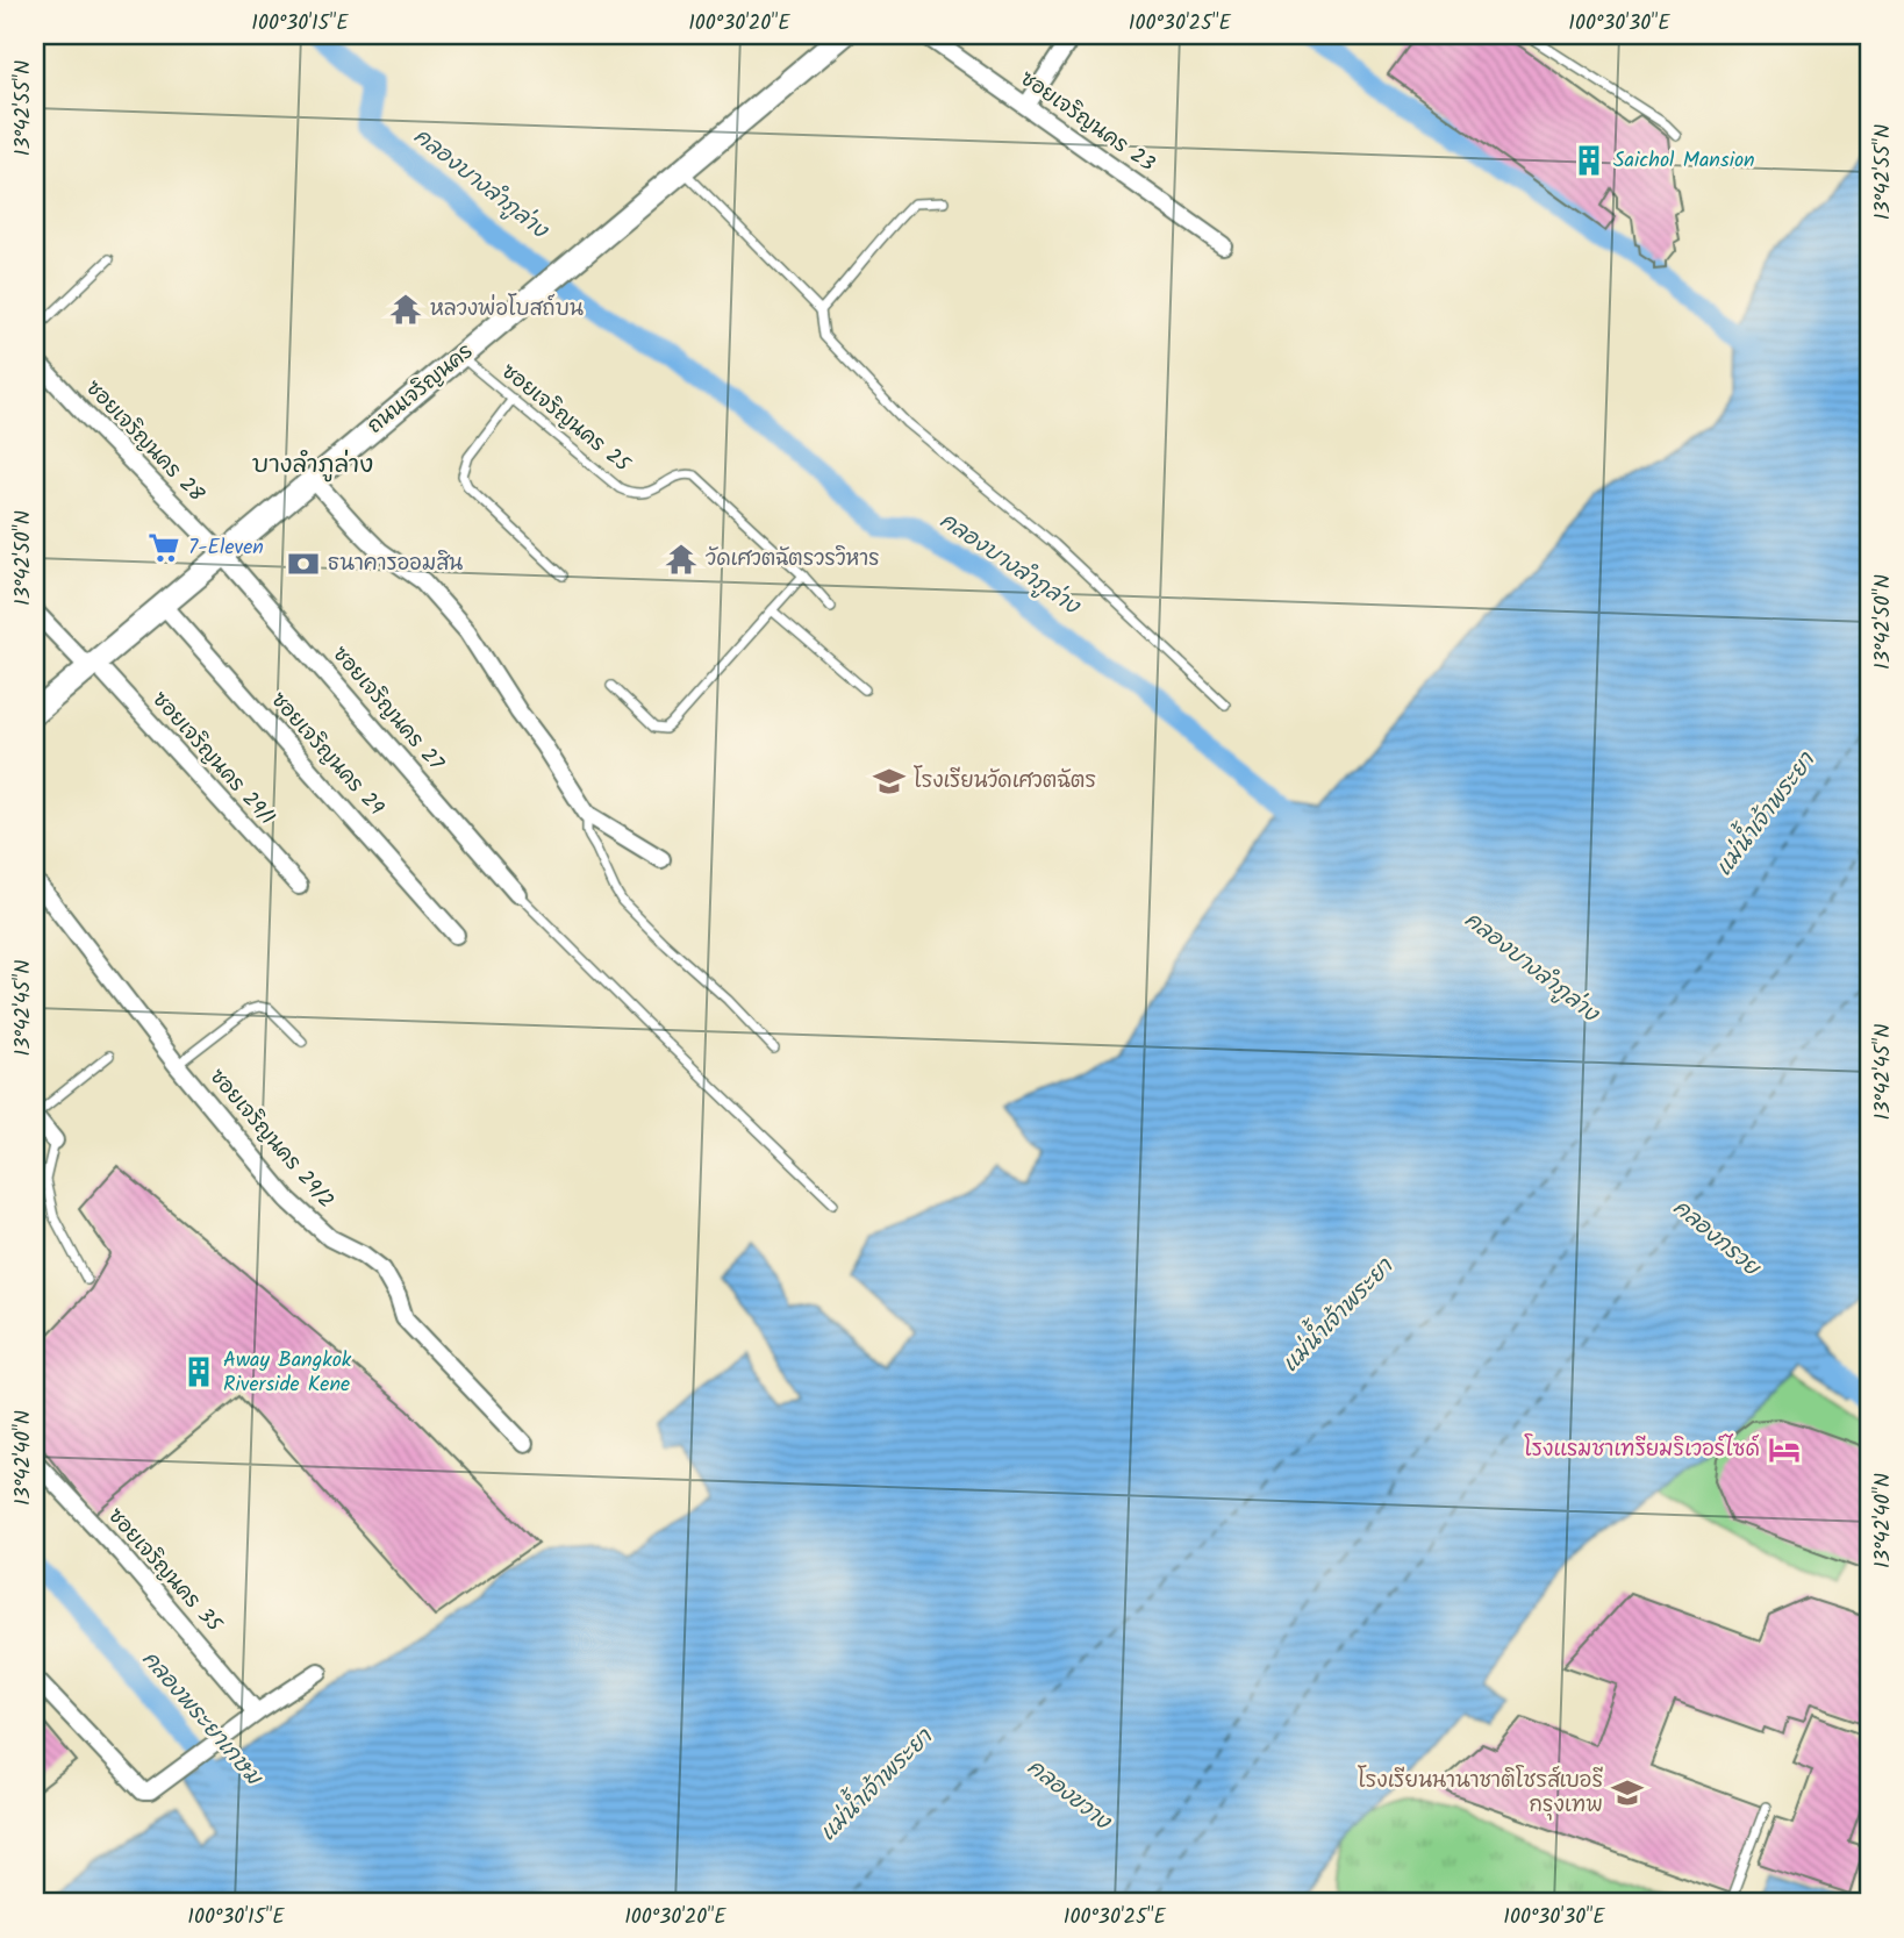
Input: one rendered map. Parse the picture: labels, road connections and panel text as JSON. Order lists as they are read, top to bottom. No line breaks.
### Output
{"streets":{"main road":["ถนนเจริญนคร"],"street":["ซอยเจริญนคร 23","ซอยเจริญนคร 28","ซอยเจริญนคร 27","ซอยเจริญนคร 29","ซอยเจริญนคร 29/1","ซอยเจริญนคร 29/2","ซอยเจริญนคร 35"],"lane":["ซอยเจริญนคร 25"]},"crossings":[["ถนนเจริญนคร","ซอยเจริญนคร 25"],["ถนนเจริญนคร","ซอยเจริญนคร 28"],["ถนนเจริญนคร","ซอยเจริญนคร 27"],["ถนนเจริญนคร","ซอยเจริญนคร 29"],["ถนนเจริญนคร","ซอยเจริญนคร 29/1"],["ซอยเจริญนคร 28","ซอยเจริญนคร 27"]],"districts":["บางลำภูล่าง"],"water":["คลองบางลำภูล่าง","แม่น้ำเจ้าพระยา","คลองกรวย","คลองพระยาเกษม","คลองขวาง"],"places":{"building":["Saichol Mansion","Away Bangkok Riverside Kene"],"temple":["หลวงพ่อโบสถ์บน","วัดเศวตฉัตรวรวิหาร"],"supermarket":["7-Eleven"],"bank":["ธนาคารออมสิน"],"school or university":["โรงเรียนวัดเศวตฉัตร","โรงเรียนนานาชาติโชรส์เบอรี กรุงเทพ"],"hotel":["โรงแรมชาเทรียมริเวอร์ไซด์"]},"coordinates":["100°30'15\"E","100°30'20\"E","100°30'25\"E","100°30'30\"E","13°42'55\"N","13°42'50\"N","13°42'45\"N","13°42'40\"N"]}
